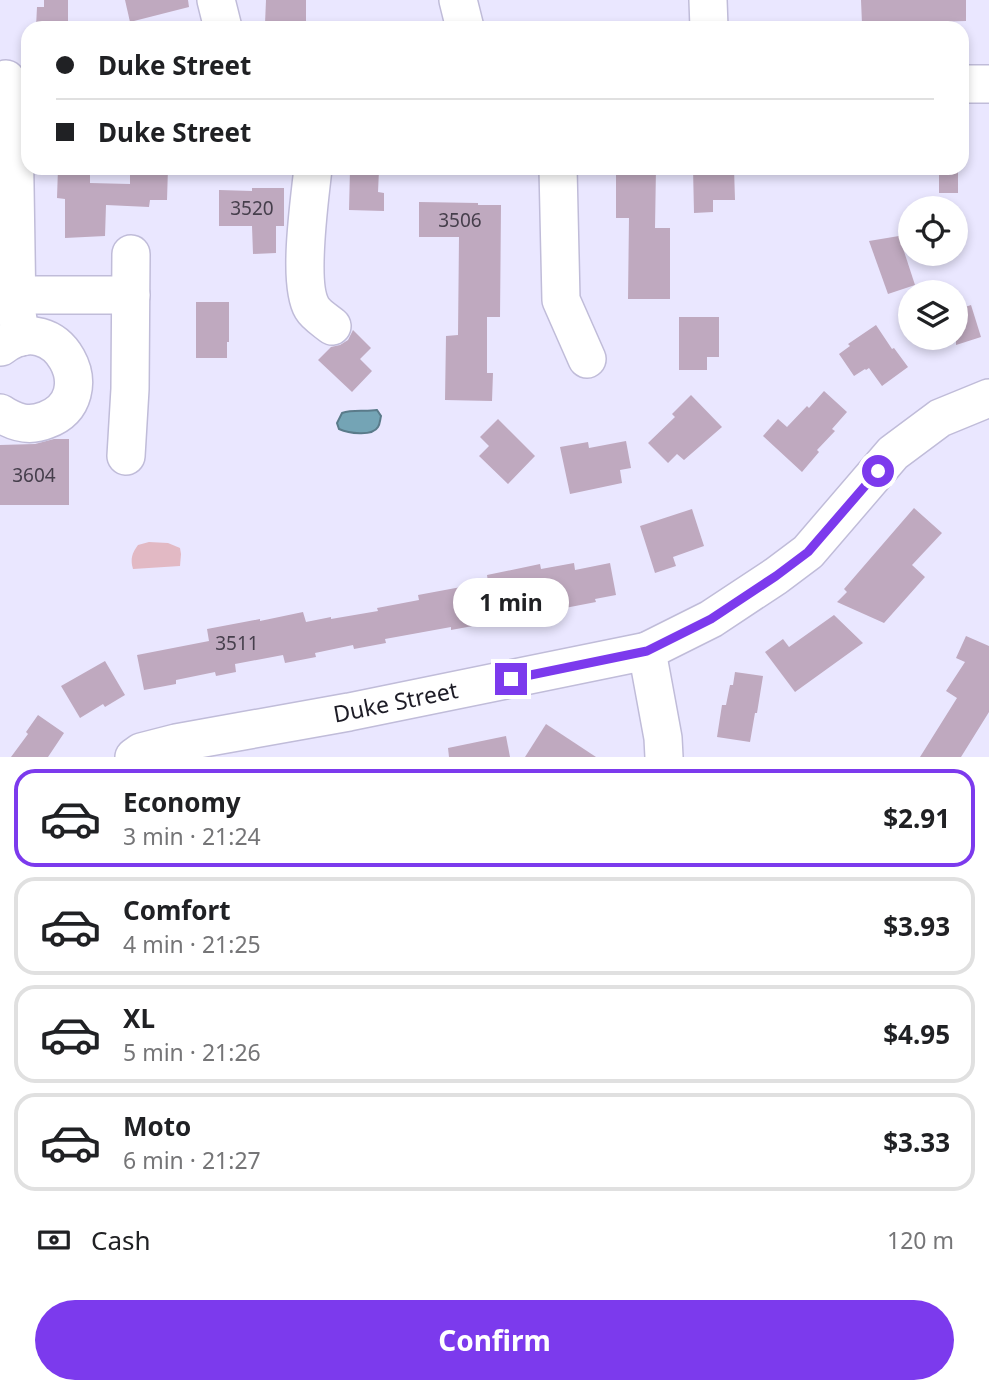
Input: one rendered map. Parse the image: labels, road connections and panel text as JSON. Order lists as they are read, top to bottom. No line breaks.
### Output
{"streets":{"street":["Duke Street"]},"house_numbers":["3520","3506","3604","3511"],"page":{"banner":["Duke Street","Duke Street"],"bubble":"1 min","list":[{"name":"Economy","note":"3 min · 21:24","value":"$2.91"},{"name":"Comfort","note":"4 min · 21:25","value":"$3.93"},{"name":"XL","note":"5 min · 21:26","value":"$4.95"},{"name":"Moto","note":"6 min · 21:27","value":"$3.33"}],"pay":["Cash","120 m"],"buttons":"Confirm"}}
